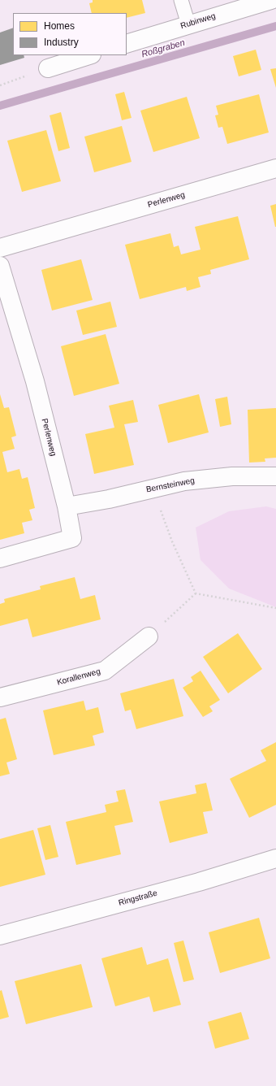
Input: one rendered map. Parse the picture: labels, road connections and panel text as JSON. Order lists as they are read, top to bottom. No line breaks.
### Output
{"streets":{"street":["Rubinweg","Perlenweg","Bernsteinweg","Korallenweg","Ringstraße"]},"crossings":[["Perlenweg","Bernsteinweg"]],"water":["Roßgraben"],"legend":["Homes","Industry"]}
